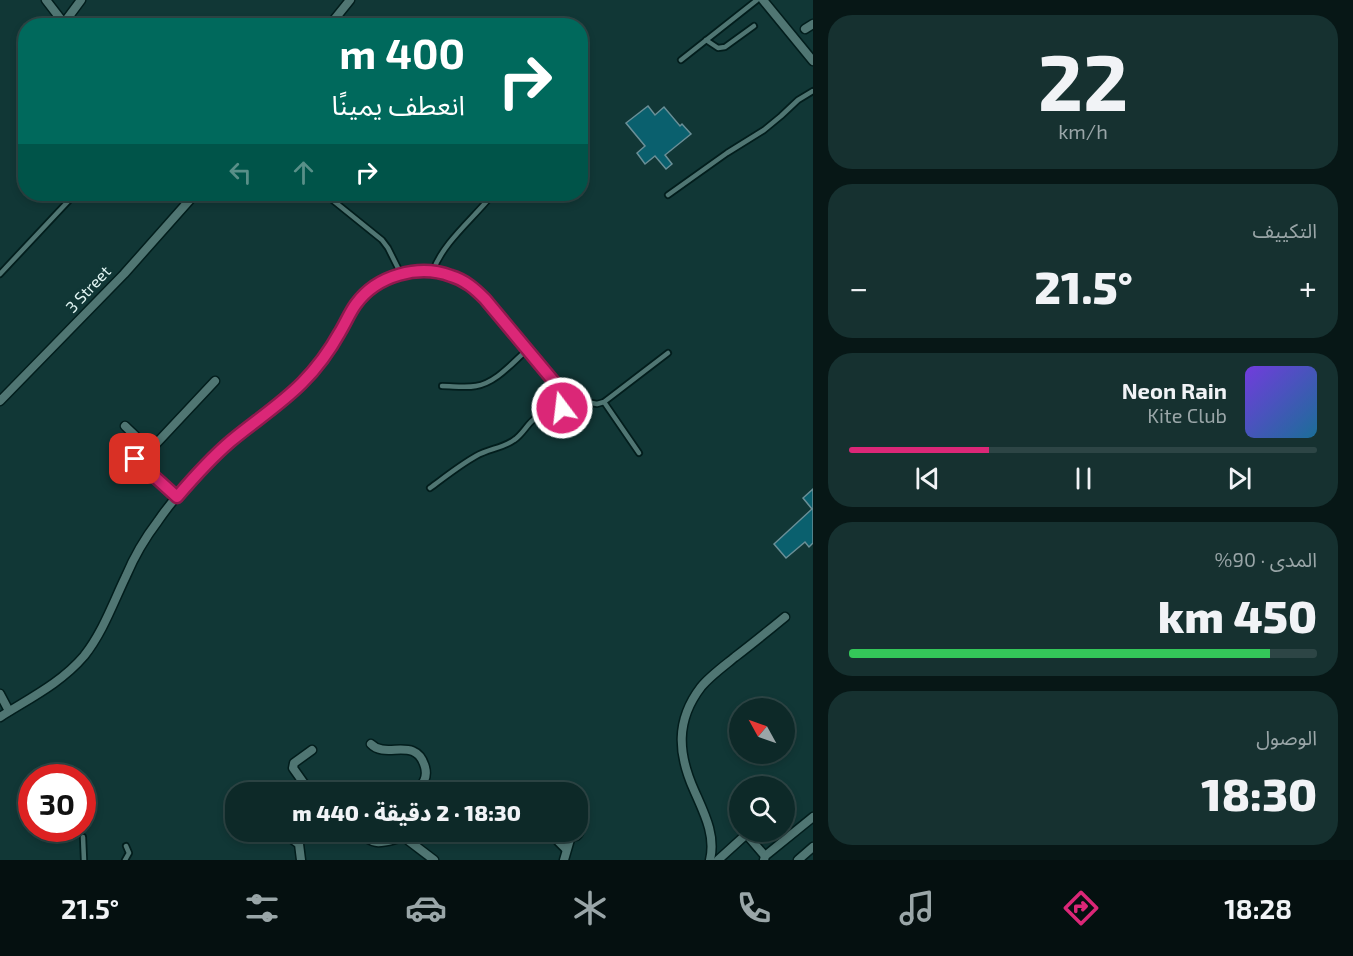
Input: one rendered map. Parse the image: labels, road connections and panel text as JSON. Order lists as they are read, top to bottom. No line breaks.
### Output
{"streets":{"street":["3 Street"]},"north":"top left","page":{"tile":[["22","km/h"],"التكييف",["المدى · 90%","450 km"],["الوصول","18:30"]],"turn":["400 m","انعطف يمينًا"],"heat":["−","21.5°","+"],"song":["Neon Rain","Kite Club"],"limit":"30","trip":"18:30 · 2 دقيقة · 440 m","tabs":["18:28","21.5°"]}}
